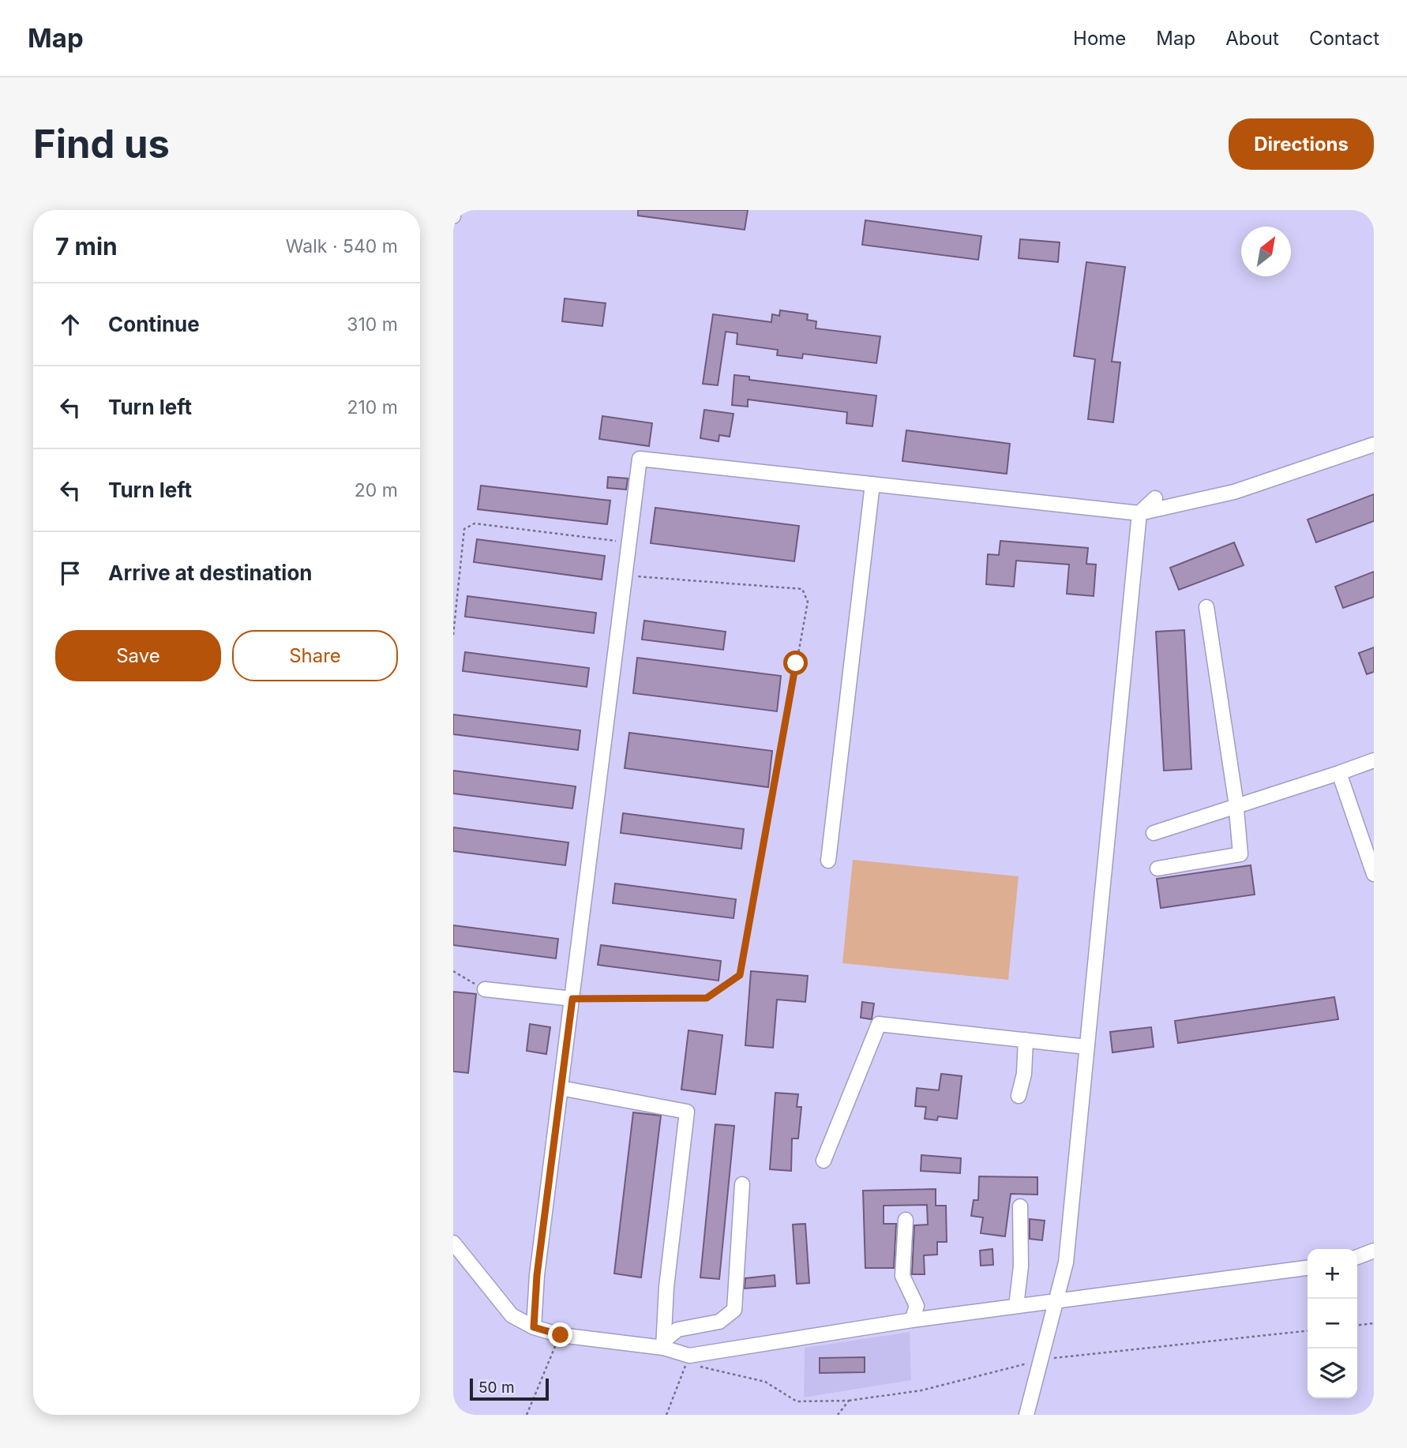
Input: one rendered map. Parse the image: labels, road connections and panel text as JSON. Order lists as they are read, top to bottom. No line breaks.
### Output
{"scale_bar":"50 m","north":"top right","page":{"header":"Map","nav":["Home","Map","About","Contact"],"buttons":["Directions",["Save","Share"]],"title":"Find us","heading":["7 min","Walk · 540 m"],"list":[["Continue","310 m"],["Turn left","210 m"],["Turn left","20 m"],"Arrive at destination"],"map_buttons":["+","−"],"scale":"50 m"}}
